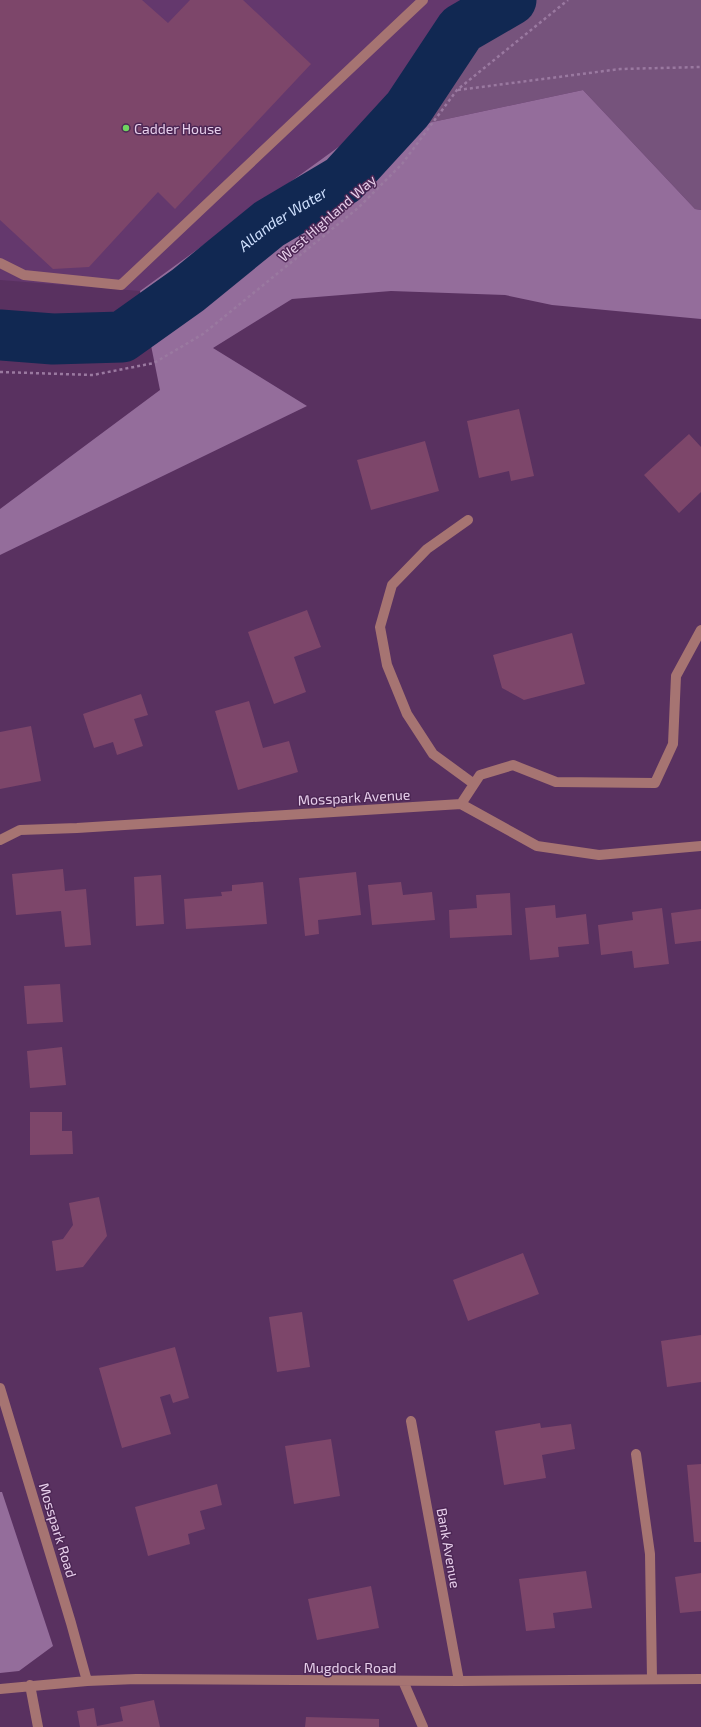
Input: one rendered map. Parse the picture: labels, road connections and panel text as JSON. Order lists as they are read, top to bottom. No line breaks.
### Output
{"streets":{"street":["Mosspark Avenue","Mosspark Road","Bank Avenue","Mugdock Road"],"path":["West Highland Way"]},"crossings":[["Mosspark Road","Mugdock Road"],["Bank Avenue","Mugdock Road"]],"water":["Allander Water"],"places":["Cadder House"]}
